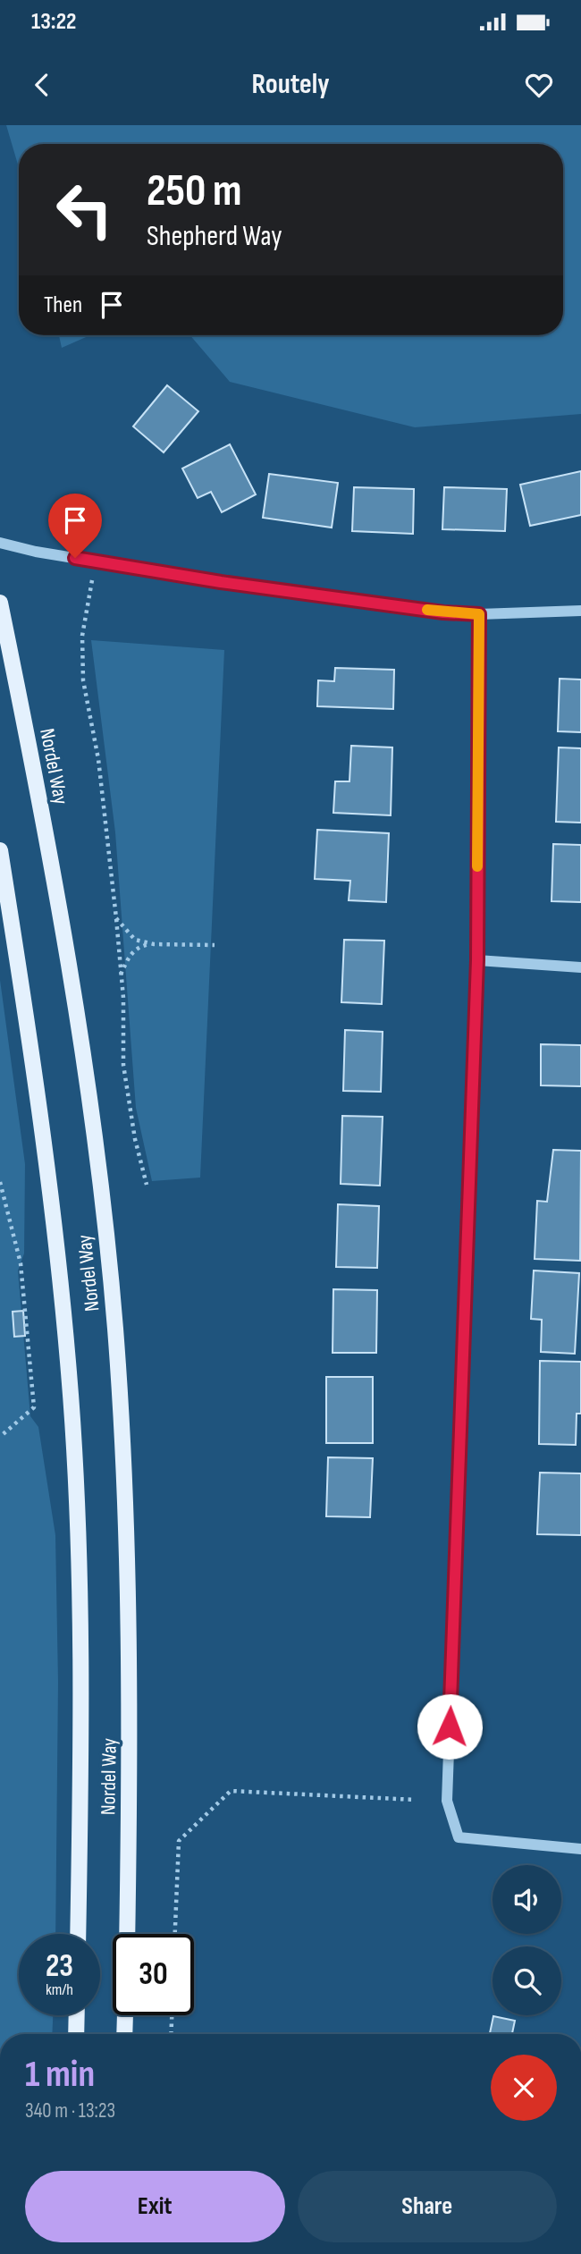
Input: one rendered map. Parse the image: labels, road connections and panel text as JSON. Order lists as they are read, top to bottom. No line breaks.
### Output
{"streets":{"main road":["Nordel Way"]},"page":{"status":"13:22","header":"Routely","turn":["250 m","Shepherd Way"],"then":"Then","speed":"23 km/h","limit":"30","heading":["1 min","340 m · 13:23"],"buttons":["Exit","Share"]}}
